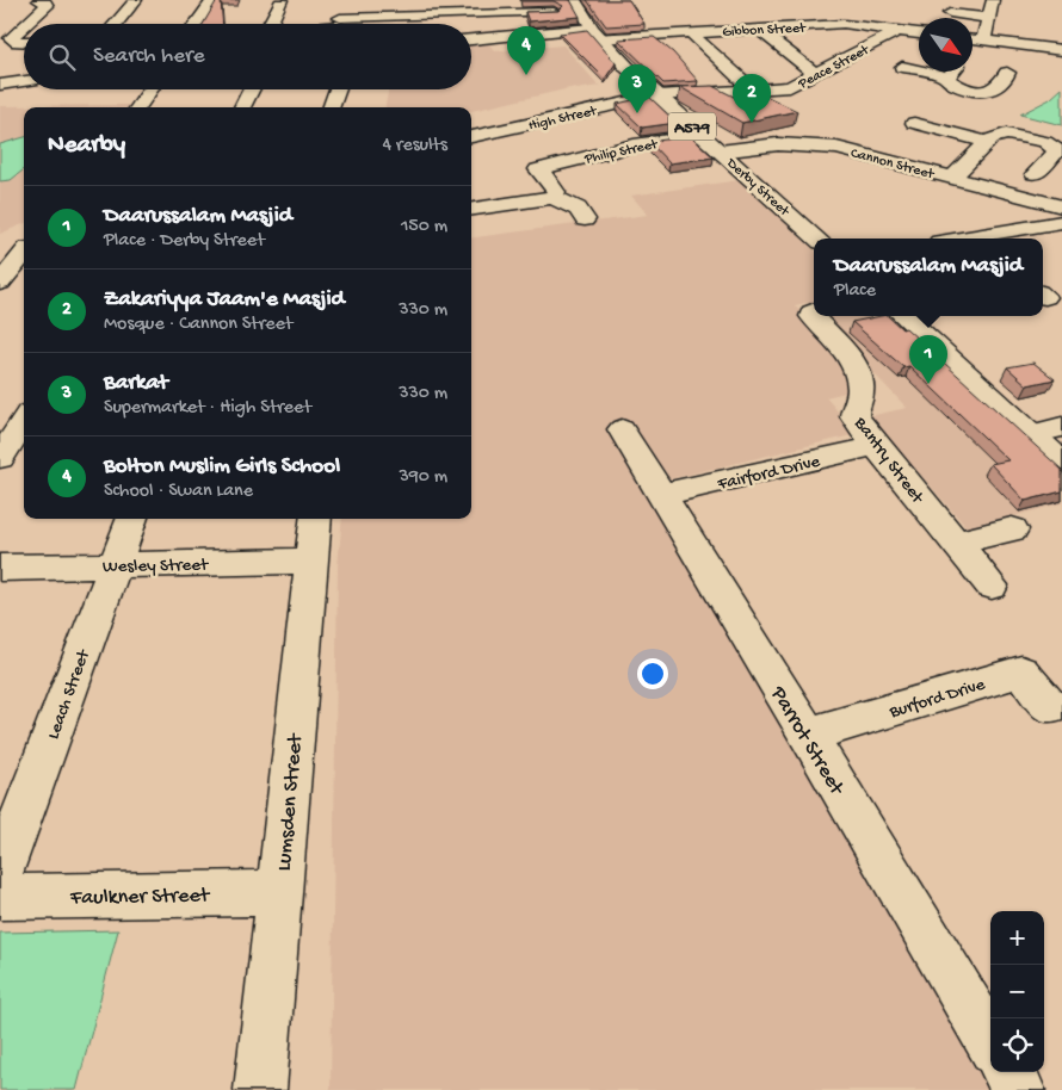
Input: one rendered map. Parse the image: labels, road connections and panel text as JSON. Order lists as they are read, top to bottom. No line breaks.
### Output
{"streets":{"street":["Gibbon Street","Peace Street","High Street","A579","Philip Street","Cannon Street","Derby Street","Bantry Street","Fairford Drive","Wesley Street","Leach Street","Burford Drive","Parrot Street","Lumsden Street","Faulkner Street"]},"crossings":[["Gibbon Street","Peace Street"],["Gibbon Street","Derby Street"],["Peace Street","High Street"],["Peace Street","Derby Street"],["High Street","Derby Street"],["Philip Street","Derby Street"],["Cannon Street","Derby Street"],["Bantry Street","Fairford Drive"],["Fairford Drive","Parrot Street"],["Wesley Street","Leach Street"],["Wesley Street","Lumsden Street"],["Burford Drive","Parrot Street"],["Lumsden Street","Faulkner Street"]],"north":"bottom right","page":{"search":"Search here","pins":["4","3","2","1"],"heading":["Nearby","4 results"],"list":[{"mark":"1","name":"Daarussalam Masjid","note":"Place · Derby Street","value":"150 m"},{"mark":"2","name":"Zakariyya Jaam'e Masjid","note":"Mosque · Cannon Street","value":"330 m"},{"mark":"3","name":"Barkat","note":"Supermarket · High Street","value":"330 m"},{"mark":"4","name":"Bolton Muslim Girls School","note":"School · Swan Lane","value":"390 m"}],"popup":["Daarussalam Masjid","Place"],"map_buttons":["+","−"]}}
